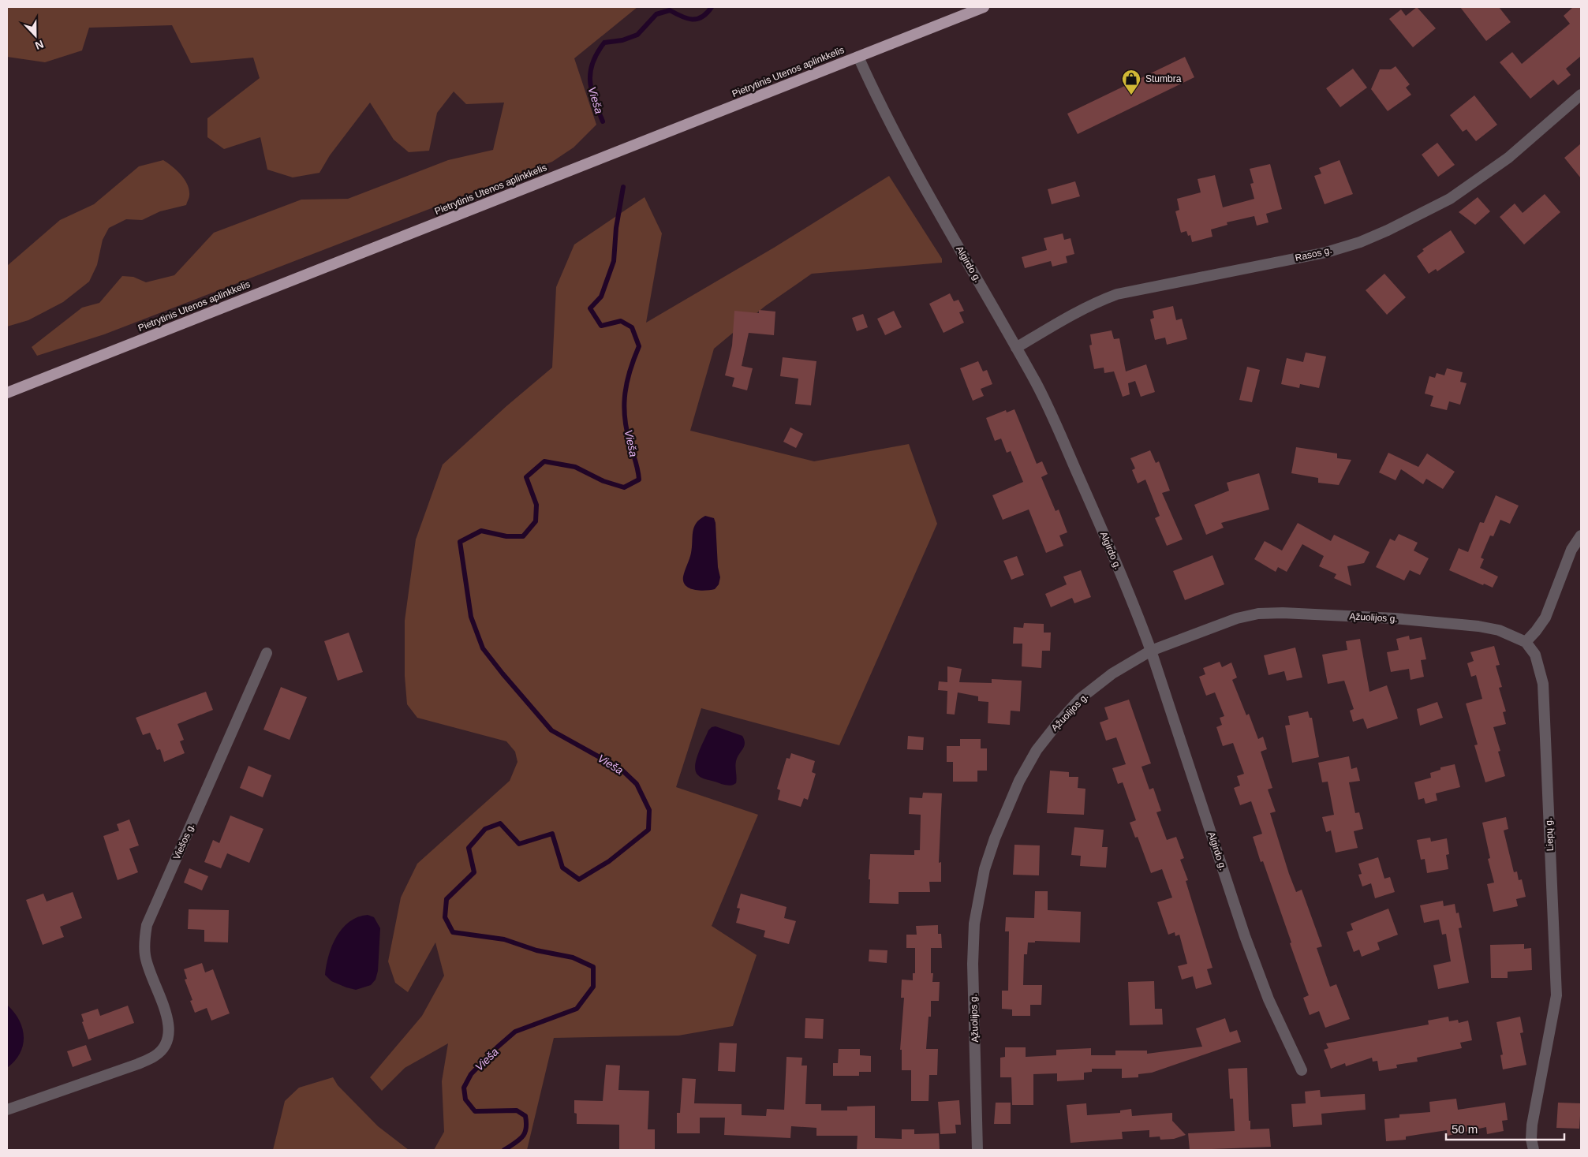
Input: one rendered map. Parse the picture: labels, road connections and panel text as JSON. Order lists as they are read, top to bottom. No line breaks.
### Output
{"streets":{"highway":["Pietrytinis Utenos aplinkkelis"],"street":["Rasos g.","Algirdo g.","Ąžuolijos g.","Liepų g.","Viešos g."]},"crossings":[["Pietrytinis Utenos aplinkkelis","Algirdo g."],["Rasos g.","Algirdo g."],["Algirdo g.","Ąžuolijos g."],["Ąžuolijos g.","Liepų g."]],"water":["Vieša"],"places":{"shop":["Stumbra"]},"scale_bar":"50 m","north":"bottom"}
